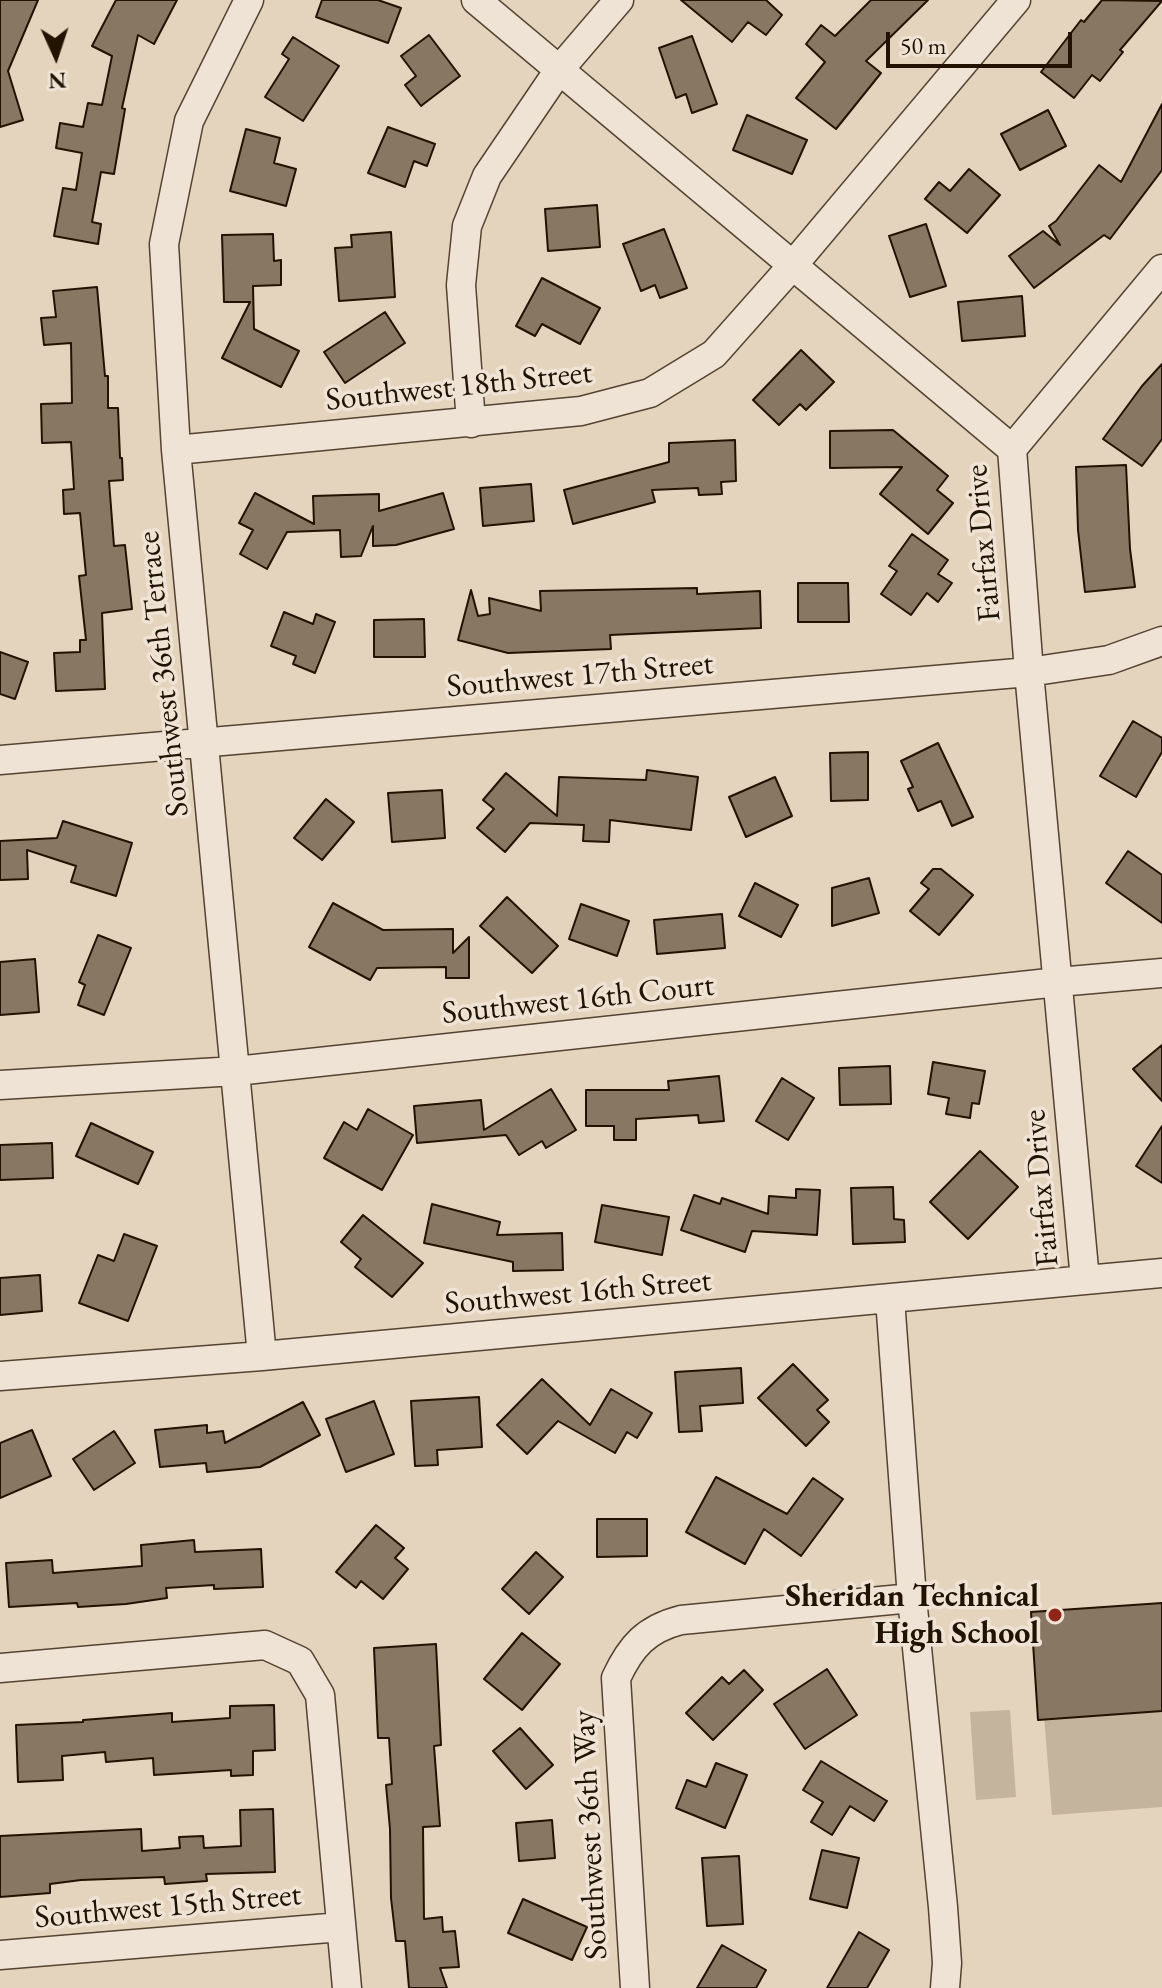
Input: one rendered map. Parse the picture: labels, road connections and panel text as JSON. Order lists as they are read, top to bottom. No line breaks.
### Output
{"streets":{"street":["Southwest 18th Street","Fairfax Drive","Southwest 36th Terrace","Southwest 17th Street","Southwest 16th Court","Southwest 16th Street","Southwest 36th Way","Southwest 15th Street"]},"crossings":[["Southwest 18th Street","Fairfax Drive"],["Southwest 18th Street","Southwest 36th Terrace"],["Fairfax Drive","Southwest 17th Street"],["Fairfax Drive","Southwest 16th Court"],["Fairfax Drive","Southwest 16th Street"],["Southwest 36th Terrace","Southwest 17th Street"],["Southwest 36th Terrace","Southwest 16th Court"],["Southwest 36th Terrace","Southwest 16th Street"]],"places":["Sheridan Technical High School"],"scale_bar":"50 m","north":"bottom"}
